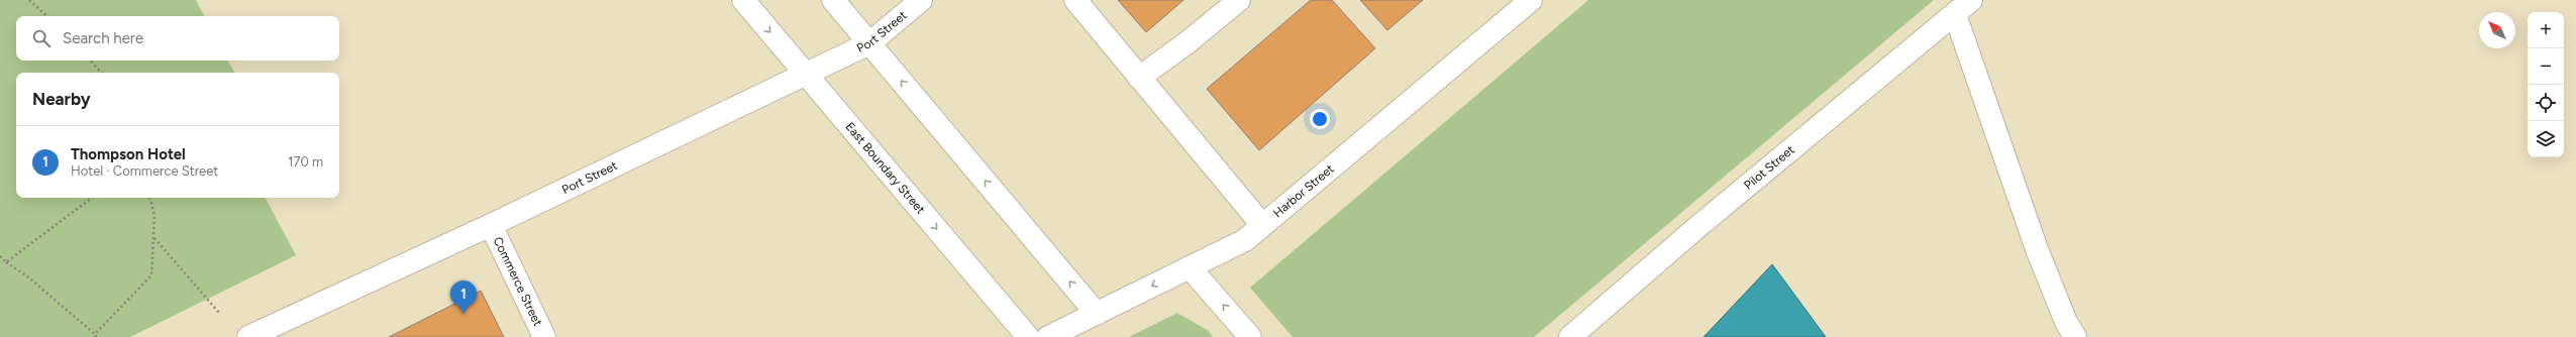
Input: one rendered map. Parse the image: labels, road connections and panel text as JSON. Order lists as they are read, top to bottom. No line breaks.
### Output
{"streets":{"street":["Port Street","Pilot Street","East Boundary Street","Harbor Street","Commerce Street"]},"crossings":[["Port Street","East Boundary Street"],["Port Street","Commerce Street"]],"north":"top left","page":{"map_buttons":["+","−"],"search":"Search here","heading":"Nearby","list":[{"mark":"1","name":"Thompson Hotel","note":"Hotel · Commerce Street","value":"170 m"}],"pins":"1"}}
